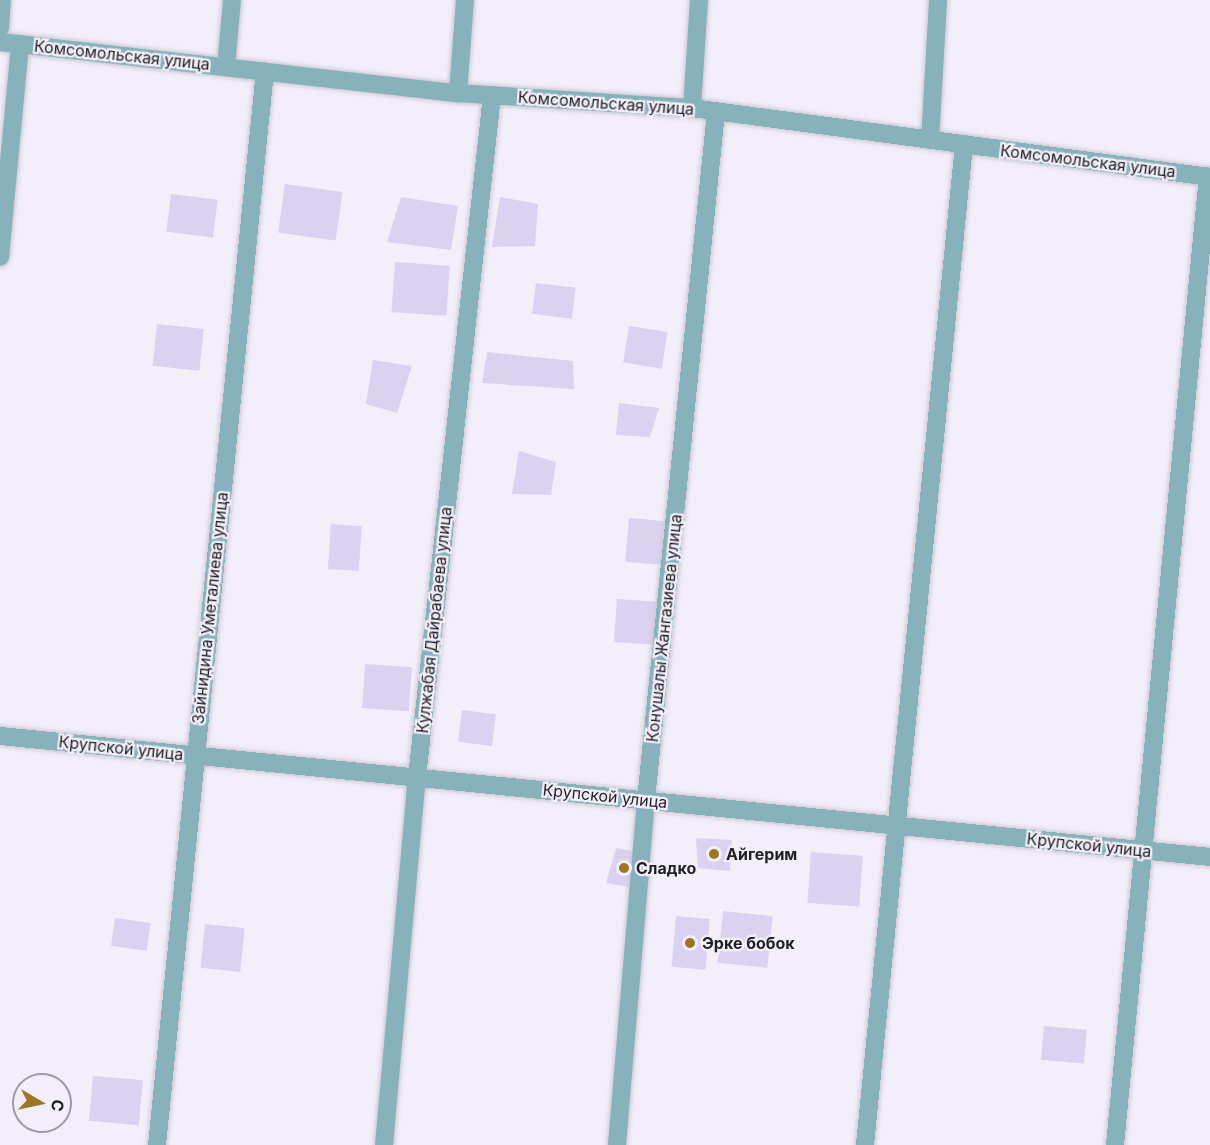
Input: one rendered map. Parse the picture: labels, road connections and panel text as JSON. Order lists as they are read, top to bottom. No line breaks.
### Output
{"streets":{"street":["Комсомольская улица","Зайнидина Уметалиева улица","Кулжабая Дайрабаева улица","Конушалы Жангазиева улица","Крупской улица"]},"crossings":[["Комсомольская улица","Зайнидина Уметалиева улица"],["Комсомольская улица","Кулжабая Дайрабаева улица"],["Комсомольская улица","Конушалы Жангазиева улица"],["Зайнидина Уметалиева улица","Крупской улица"],["Кулжабая Дайрабаева улица","Крупской улица"],["Конушалы Жангазиева улица","Крупской улица"]],"places":["Айгерим","Сладко","Эрке бобок"],"north":"right"}
